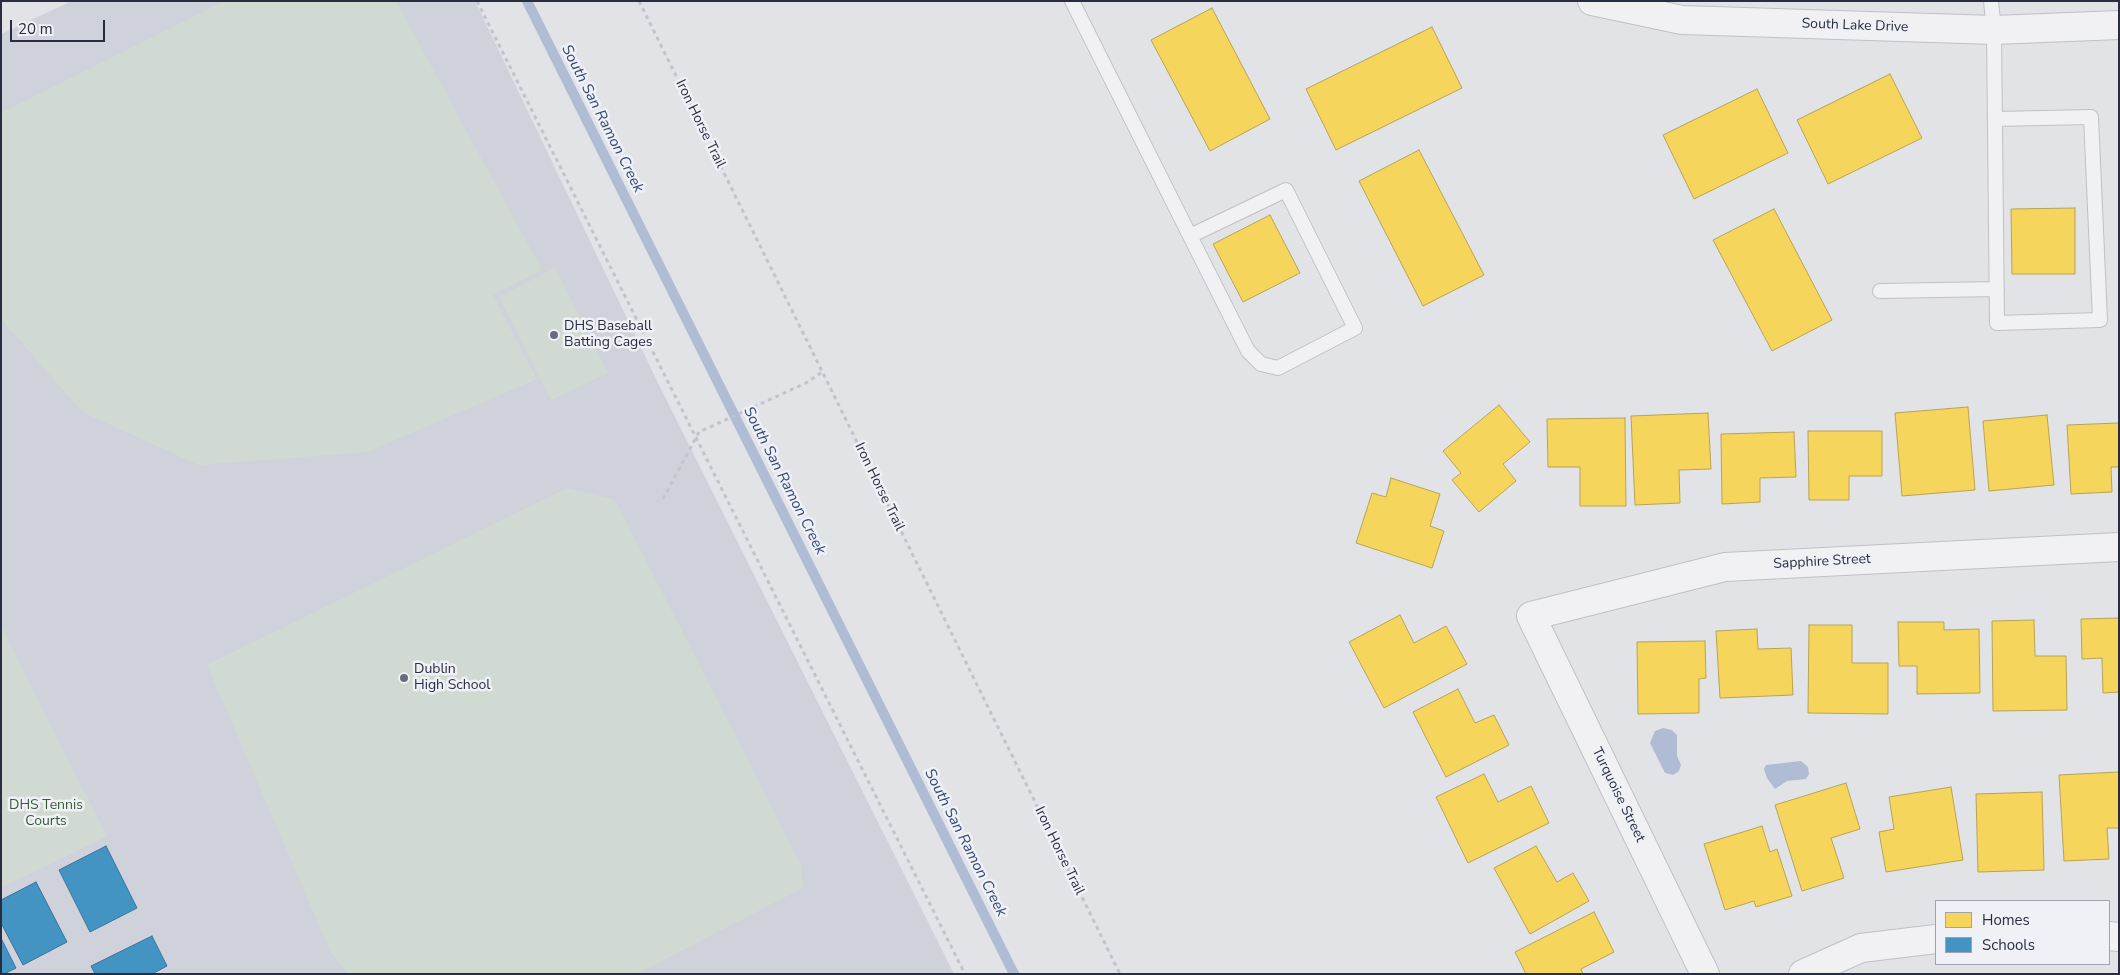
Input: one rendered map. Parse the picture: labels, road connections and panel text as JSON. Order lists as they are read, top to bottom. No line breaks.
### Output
{"streets":{"street":["South Lake Drive","Sapphire Street","Turquoise Street"],"path":["Iron Horse Trail"]},"crossings":[["Sapphire Street","Turquoise Street"]],"water":["South San Ramon Creek"],"parks":["DHS Tennis Courts"],"places":["DHS Baseball Batting Cages","Dublin High School"],"legend":["Homes","Schools"],"scale_bar":"20 m"}
